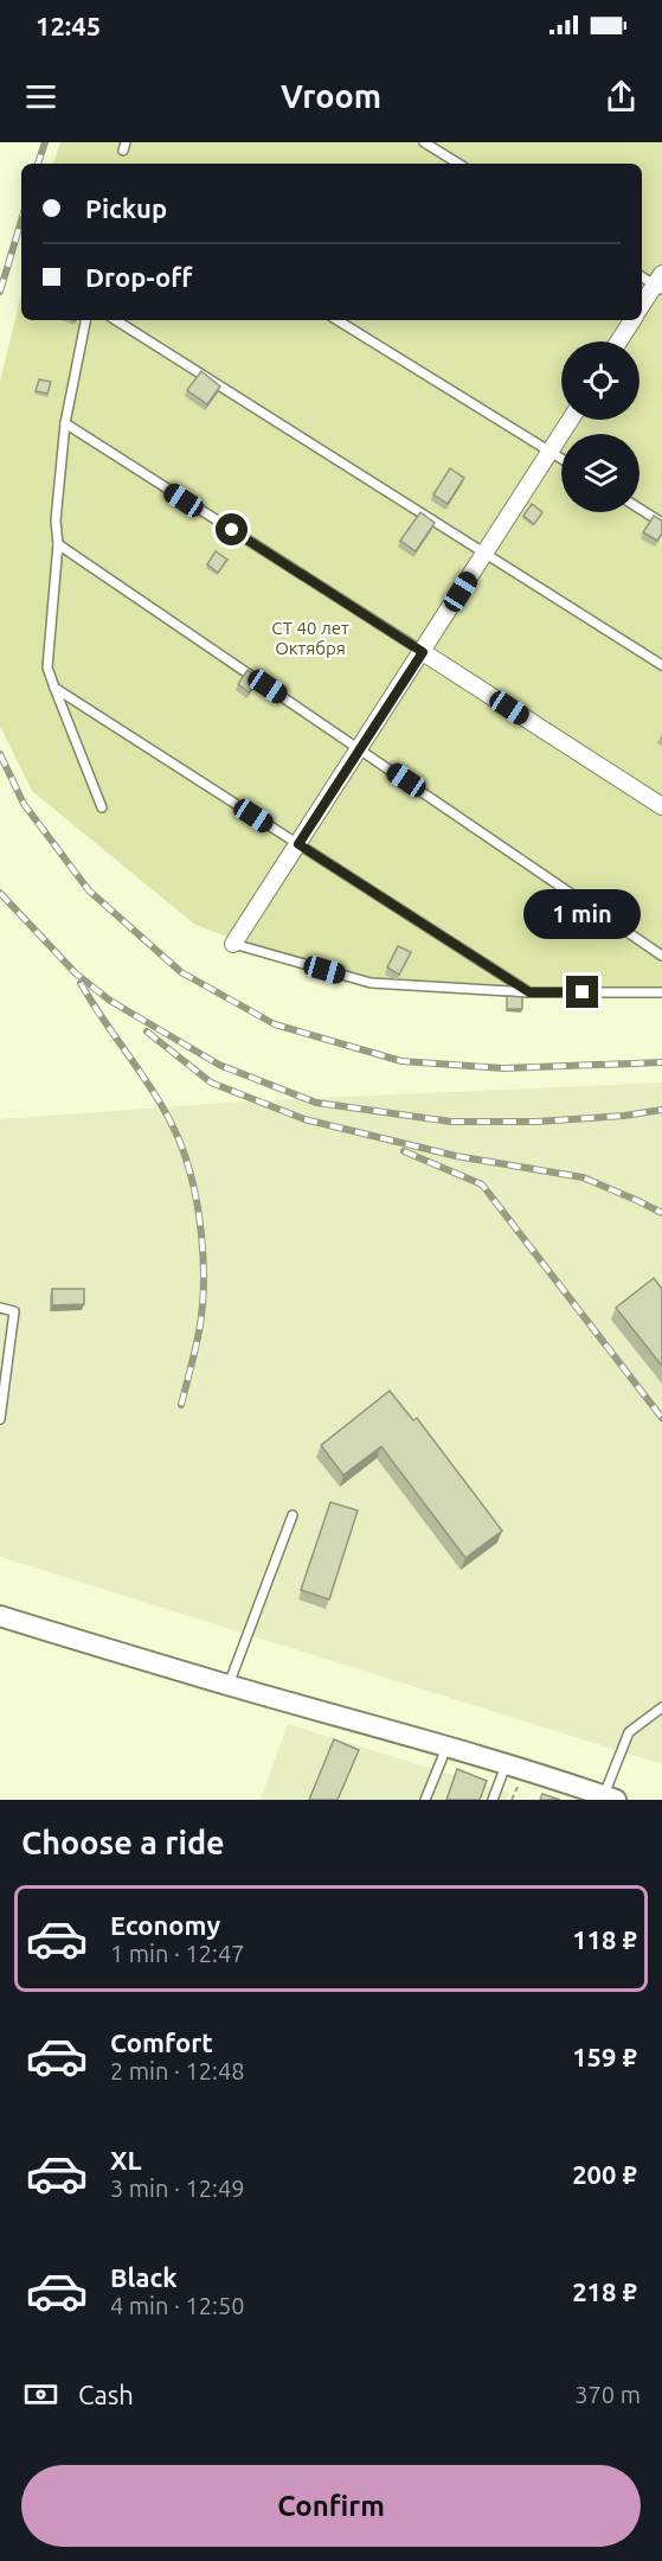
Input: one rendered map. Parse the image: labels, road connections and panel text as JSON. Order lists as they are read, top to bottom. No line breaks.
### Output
{"parks":["СТ 40 лет Октября"],"page":{"status":"12:45","header":"Vroom","banner":["Pickup","Drop-off"],"bubble":"1 min","heading":"Choose a ride","list":[{"name":"Economy","note":"1 min · 12:47","value":"118 ₽"},{"name":"Comfort","note":"2 min · 12:48","value":"159 ₽"},{"name":"XL","note":"3 min · 12:49","value":"200 ₽"},{"name":"Black","note":"4 min · 12:50","value":"218 ₽"}],"pay":["Cash","370 m"],"buttons":"Confirm"}}
